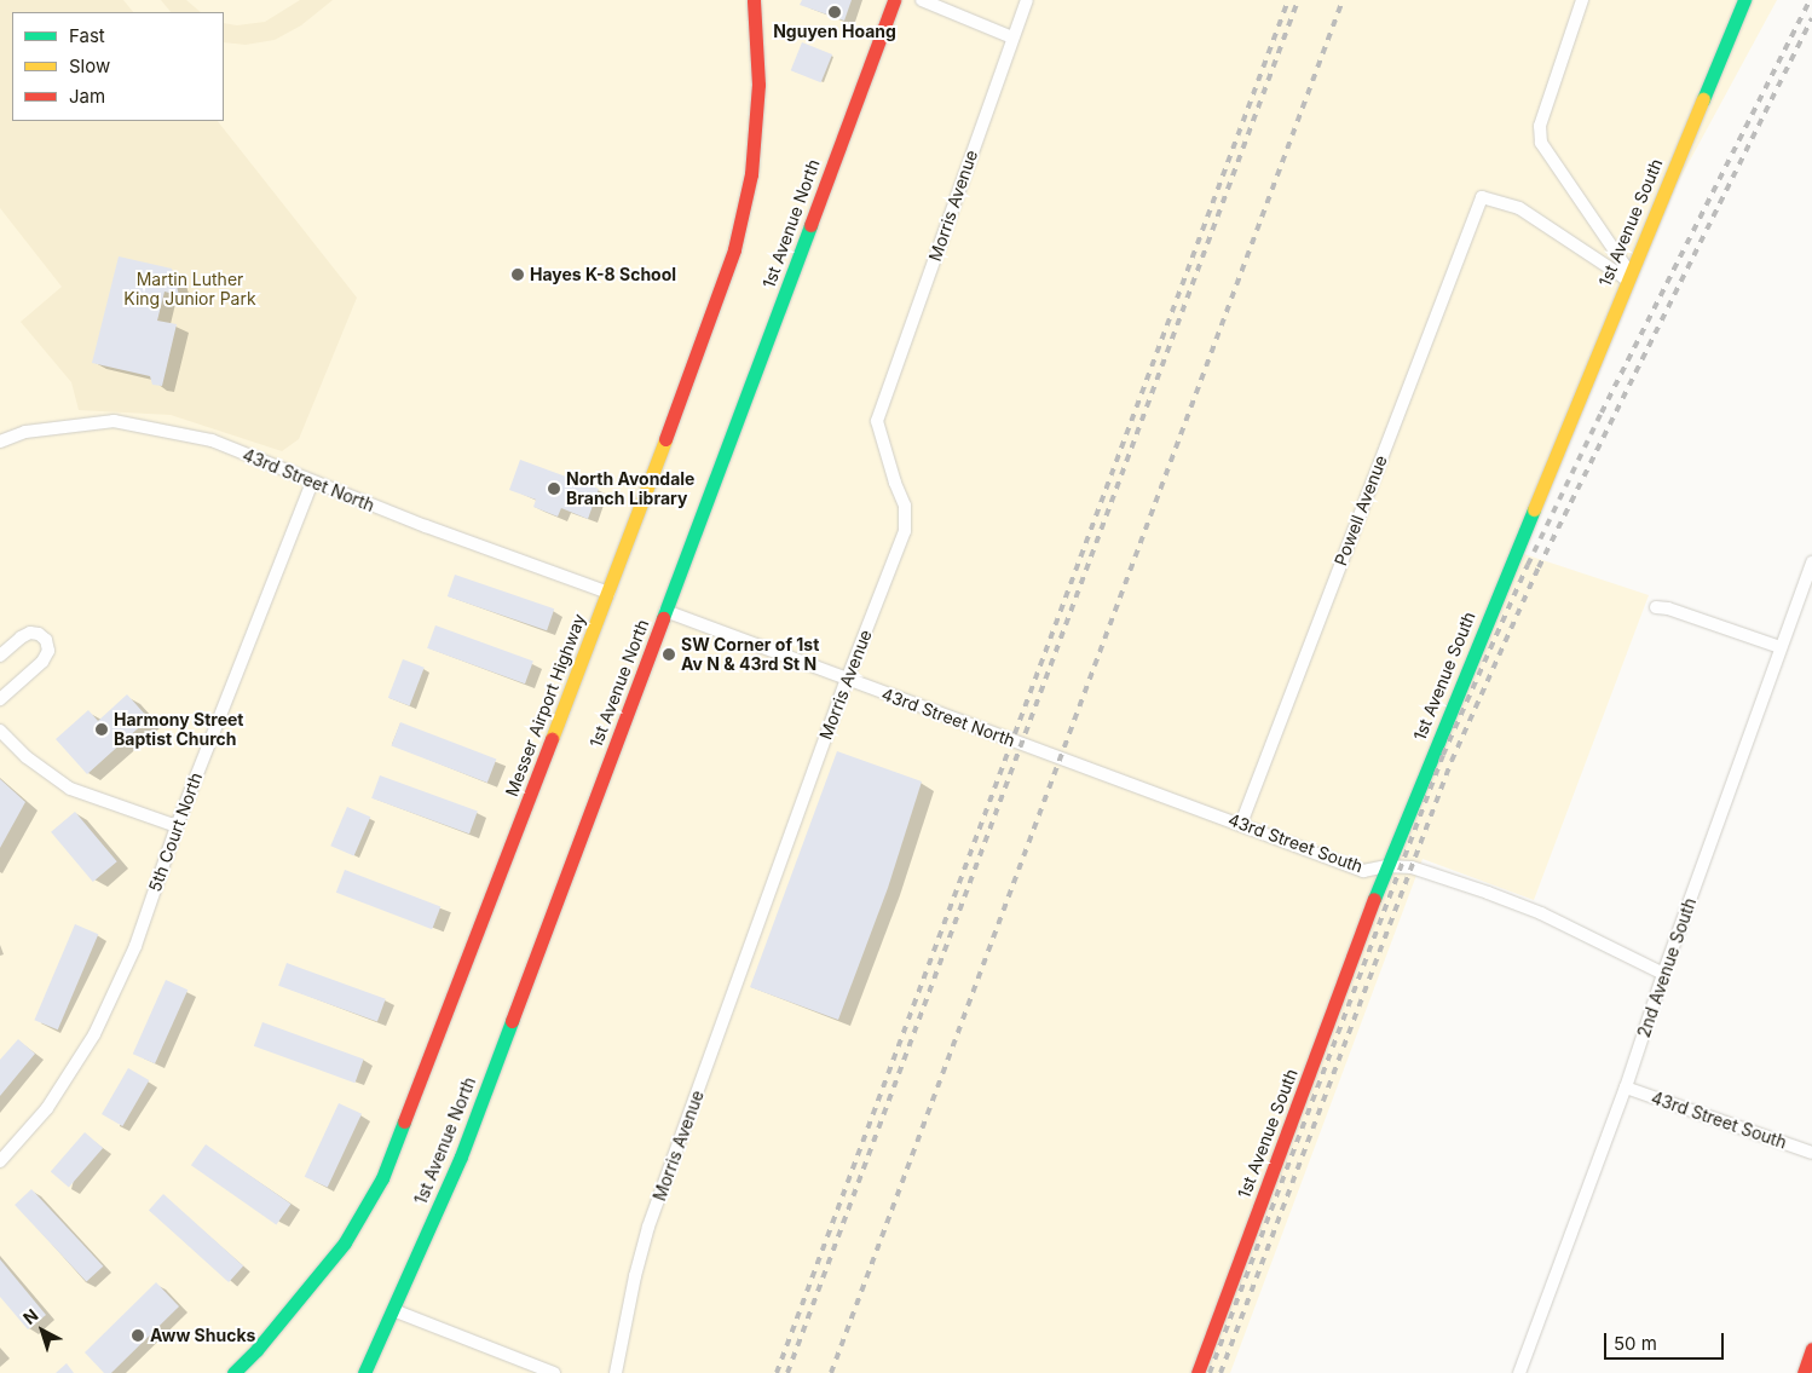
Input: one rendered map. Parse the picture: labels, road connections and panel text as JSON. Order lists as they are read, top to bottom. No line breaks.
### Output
{"streets":{"main road":["1st Avenue South","1st Avenue North","Messer Airport Highway"],"street":["Morris Avenue","43rd Street North","Powell Avenue","5th Court North","43rd Street South","2nd Avenue South"]},"crossings":[["Morris Avenue","43rd Street North"],["1st Avenue South","Powell Avenue"],["1st Avenue South","43rd Street South"],["1st Avenue North","43rd Street North"],["43rd Street North","Messer Airport Highway"],["43rd Street North","5th Court North"],["43rd Street North","43rd Street South"],["Powell Avenue","43rd Street South"],["43rd Street South","2nd Avenue South"]],"parks":["Martin Luther King Junior Park"],"places":["Nguyen Hoang","Hayes K-8 School","North Avondale Branch Library","SW Corner of 1st Av N & 43rd St N","Harmony Street Baptist Church","Aww Shucks"],"legend":["Fast","Slow","Jam"],"scale_bar":"50 m","north":"top left"}
